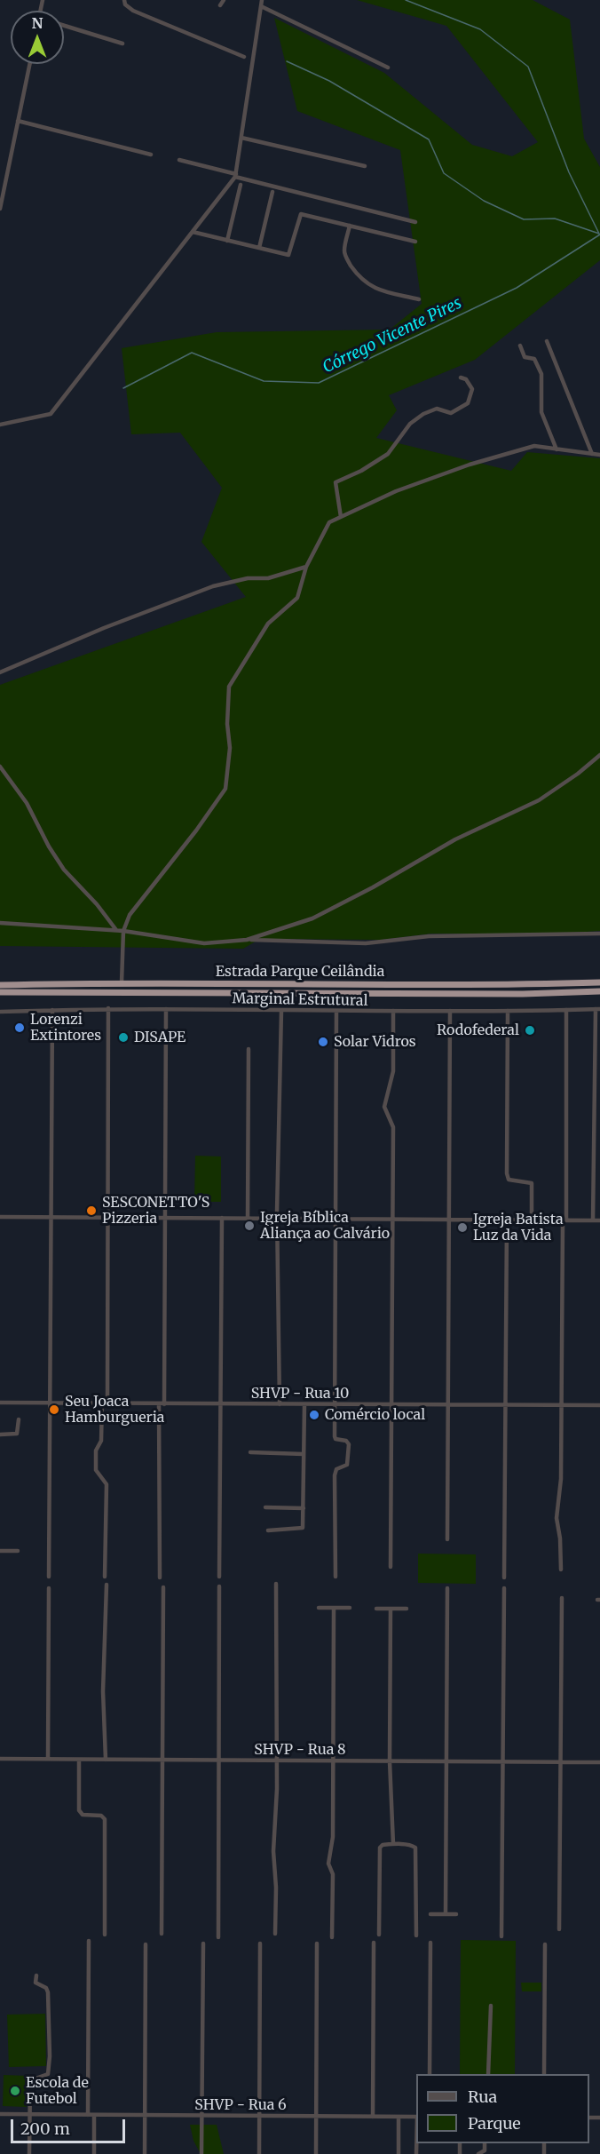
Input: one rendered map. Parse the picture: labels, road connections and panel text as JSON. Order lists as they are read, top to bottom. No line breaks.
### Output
{"streets":{"highway":["Estrada Parque Ceilândia"],"street":["Marginal Estrutural","SHVP - Rua 10","SHVP - Rua 8","SHVP - Rua 6"]},"water":["Córrego Vicente Pires"],"places":["Lorenzi Extintores","Rodofederal","DISAPE","Solar Vidros","SESCONETTO'S Pizzeria","Igreja Bíblica Aliança ao Calvário","Igreja Batista Luz da Vida","Seu Joaca Hamburgueria","Comércio local","Escola de Futebol"],"legend":["Rua","Parque"],"scale_bar":"200 m","north":"top"}
